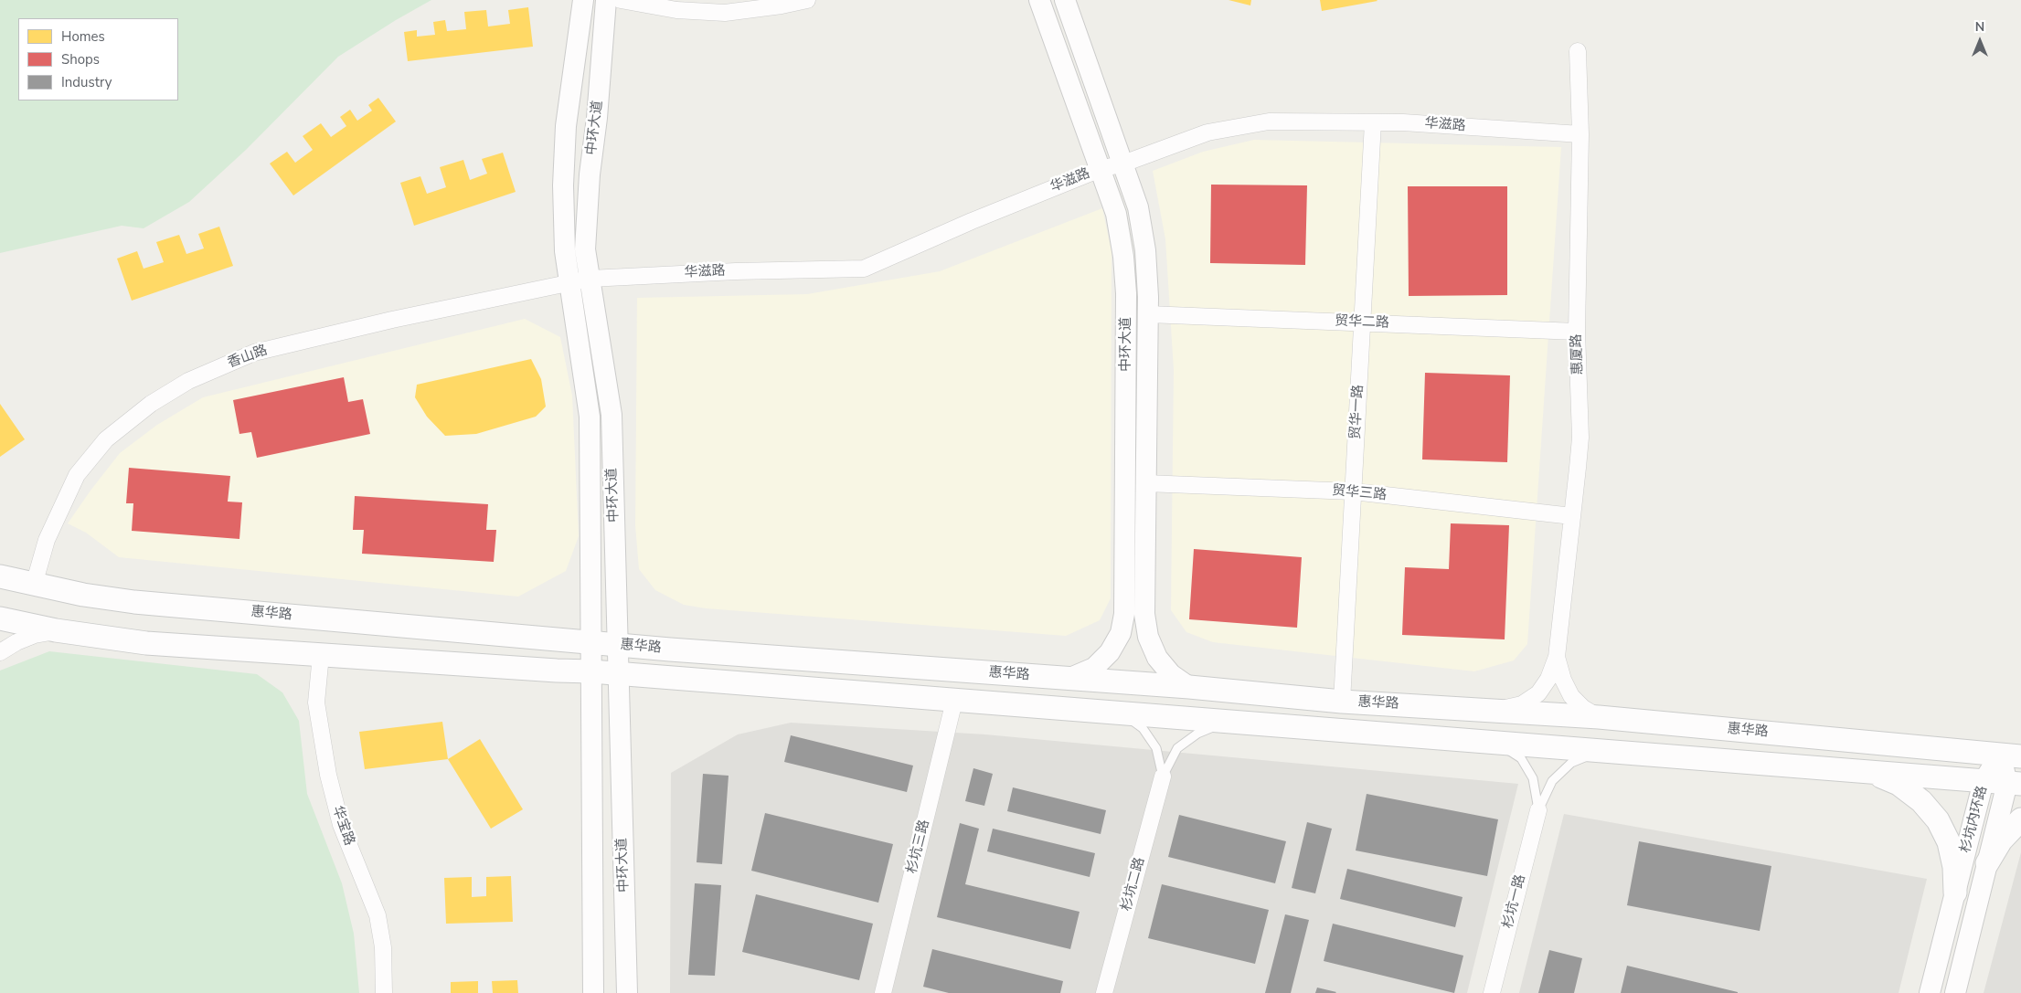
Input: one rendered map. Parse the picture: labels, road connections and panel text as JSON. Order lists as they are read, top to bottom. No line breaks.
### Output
{"streets":{"main road":["惠华路"],"street":["华滋路","中环大道","贸华二路","惠厦路","香山路","贸华一路","贸华三路","杉坑内环路","华宝路","杉坑三路","杉坑二路","杉坑一路"]},"crossings":[["华滋路","中环大道"],["华滋路","惠厦路"],["华滋路","香山路"],["华滋路","贸华一路"],["中环大道","贸华二路"],["中环大道","香山路"],["中环大道","贸华三路"],["中环大道","惠华路"],["贸华二路","惠厦路"],["贸华二路","贸华一路"],["惠厦路","贸华三路"],["香山路","惠华路"],["贸华一路","贸华三路"],["贸华一路","惠华路"],["惠华路","杉坑内环路"]],"legend":["Homes","Shops","Industry"],"north":"top"}
